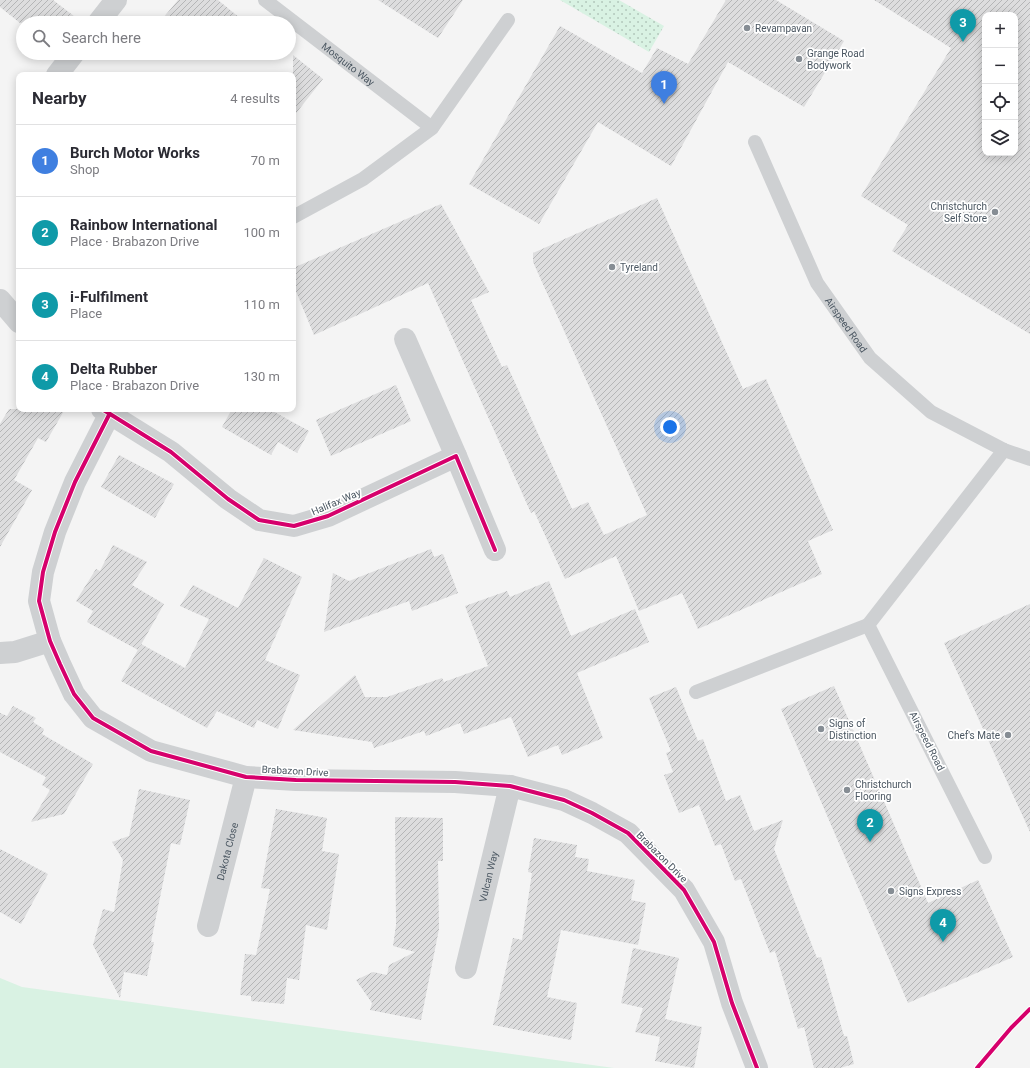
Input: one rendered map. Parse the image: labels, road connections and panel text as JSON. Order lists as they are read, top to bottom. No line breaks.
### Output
{"streets":{"street":["Halifax Way","Brabazon Drive","Dakota Close","Vulcan Way"],"lane":["Mosquito Way","Airspeed Road"]},"crossings":[["Halifax Way","Brabazon Drive"],["Brabazon Drive","Dakota Close"],["Brabazon Drive","Vulcan Way"]],"places":["Revampavan","Grange Road Bodywork","Christchurch Self Store","Tyreland","Signs of Distinction","Chef's Mate","Christchurch Flooring","Signs Express"],"page":{"pins":["3","1","2","4"],"map_buttons":["+","−"],"search":"Search here","heading":["Nearby","4 results"],"list":[{"mark":"1","name":"Burch Motor Works","note":"Shop","value":"70 m"},{"mark":"2","name":"Rainbow International","note":"Place · Brabazon Drive","value":"100 m"},{"mark":"3","name":"i-Fulfilment","note":"Place","value":"110 m"},{"mark":"4","name":"Delta Rubber","note":"Place · Brabazon Drive","value":"130 m"}]}}
